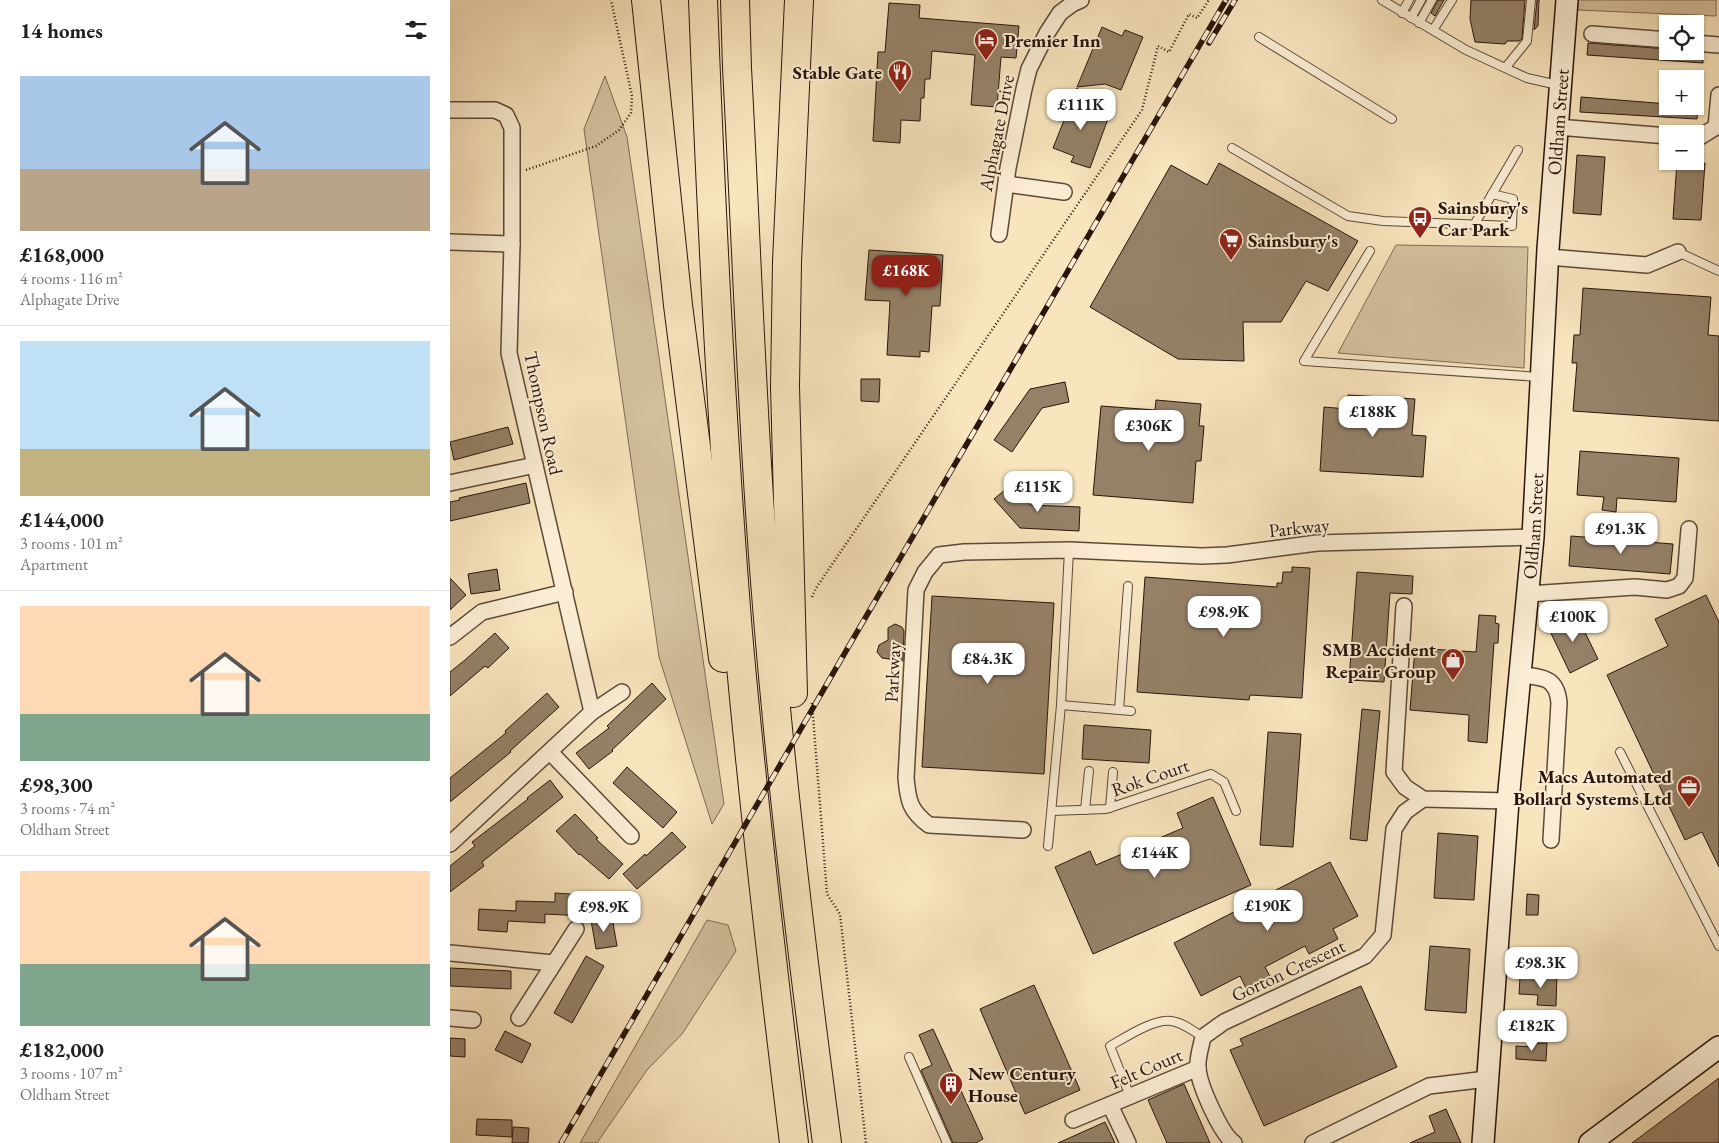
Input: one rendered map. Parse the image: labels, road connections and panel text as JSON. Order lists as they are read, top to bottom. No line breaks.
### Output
{"streets":{"street":["Oldham Street","Alphagate Drive","Thompson Road","Parkway","Gorton Crescent","Felt Court"],"lane":["Rok Court"]},"crossings":[["Oldham Street","Parkway"]],"places":{"hotel":["Premier Inn"],"restaurant":["Stable Gate"],"bus stop":["Sainsbury's Car Park"],"supermarket":["Sainsbury's"],"shop":["SMB Accident Repair Group"],"office":["Macs Automated Bollard Systems Ltd"],"building":["New Century House"]},"page":{"heading":"14 homes","map_buttons":["+","−"],"list":[{"name":"£168,000","note":"4 rooms · 116 m² · Alphagate Drive"},{"name":"£144,000","note":"3 rooms · 101 m² · Apartment"},{"name":"£98,300","note":"3 rooms · 74 m² · Oldham Street"},{"name":"£182,000","note":"3 rooms · 107 m² · Oldham Street"}],"price":["£111K","£168K","£188K","£306K","£115K","£91.3K","£98.9K","£100K","£84.3K","£144K","£190K","£98.9K","£98.3K","£182K"]}}
